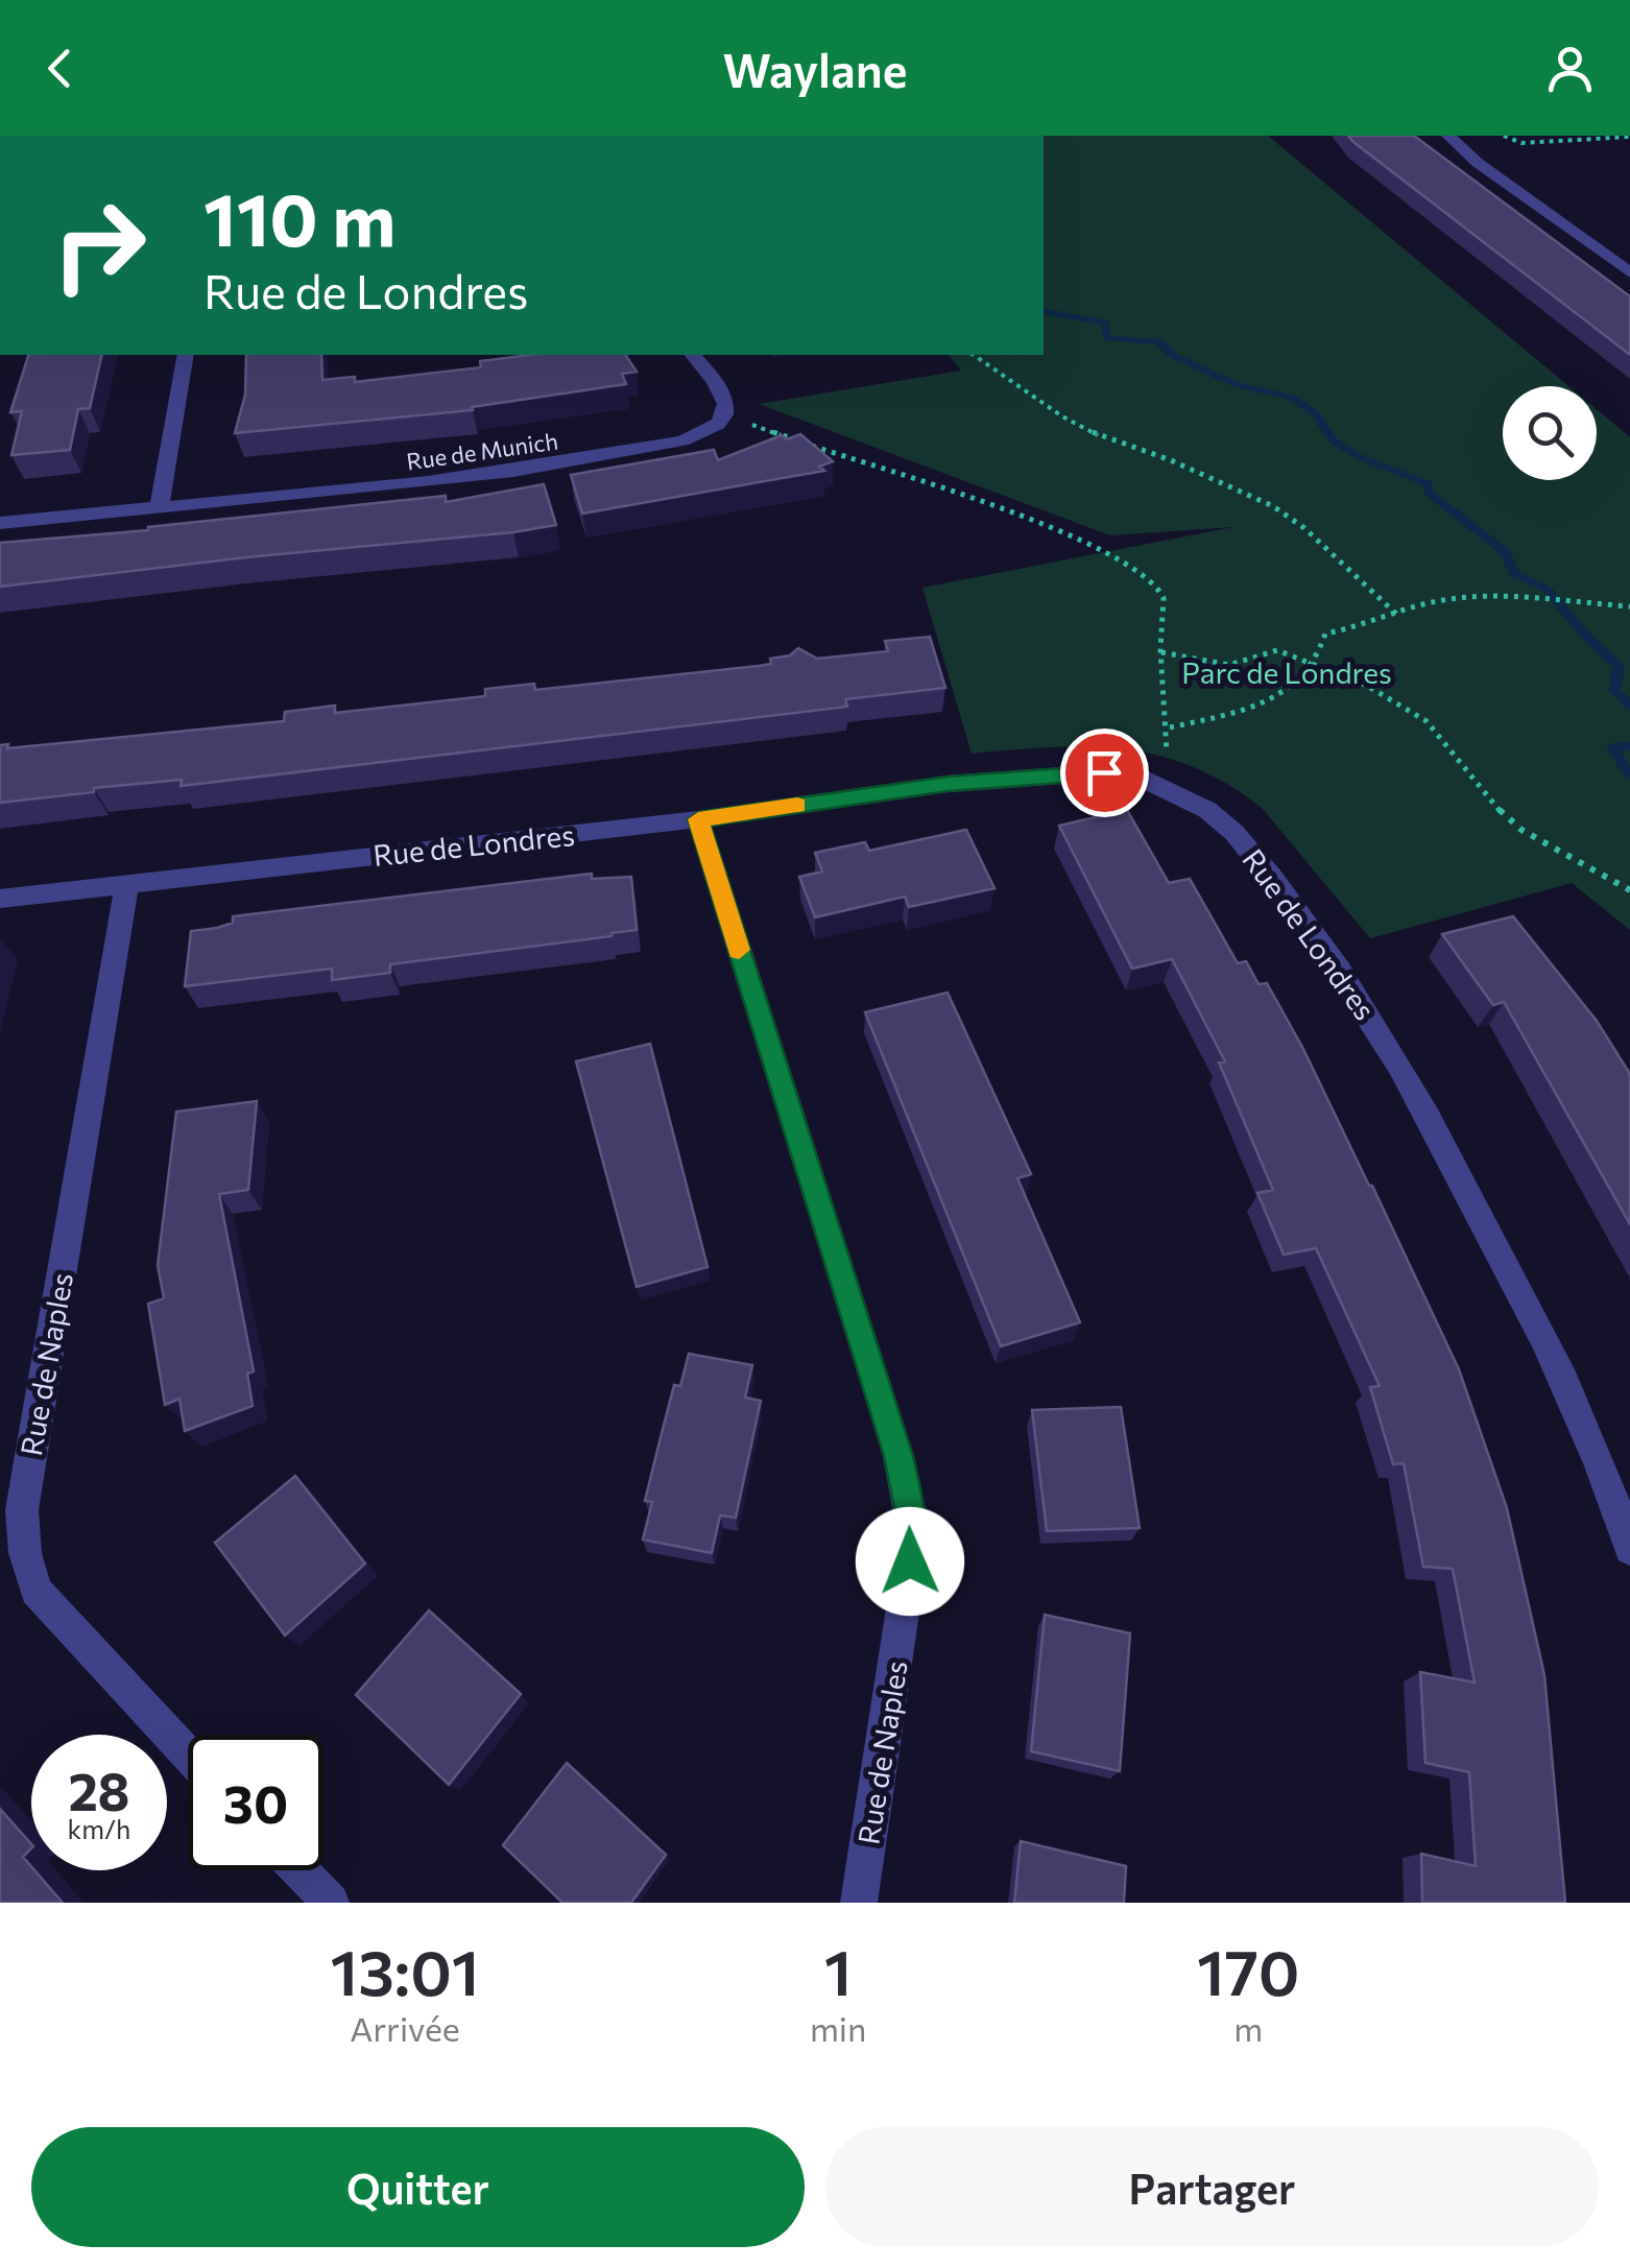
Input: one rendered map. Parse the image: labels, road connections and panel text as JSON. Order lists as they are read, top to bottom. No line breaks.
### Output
{"streets":{"street":["Rue de Munich","Rue de Londres","Rue de Naples"]},"crossings":[["Rue de Londres","Rue de Naples"]],"parks":["Parc de Londres"],"page":{"header":"Waylane","turn":["110 m","Rue de Londres"],"speed":"28 km/h","limit":"30","eta":["13:01","Arrivée","1","min","170","m"],"buttons":["Quitter","Partager"]}}
